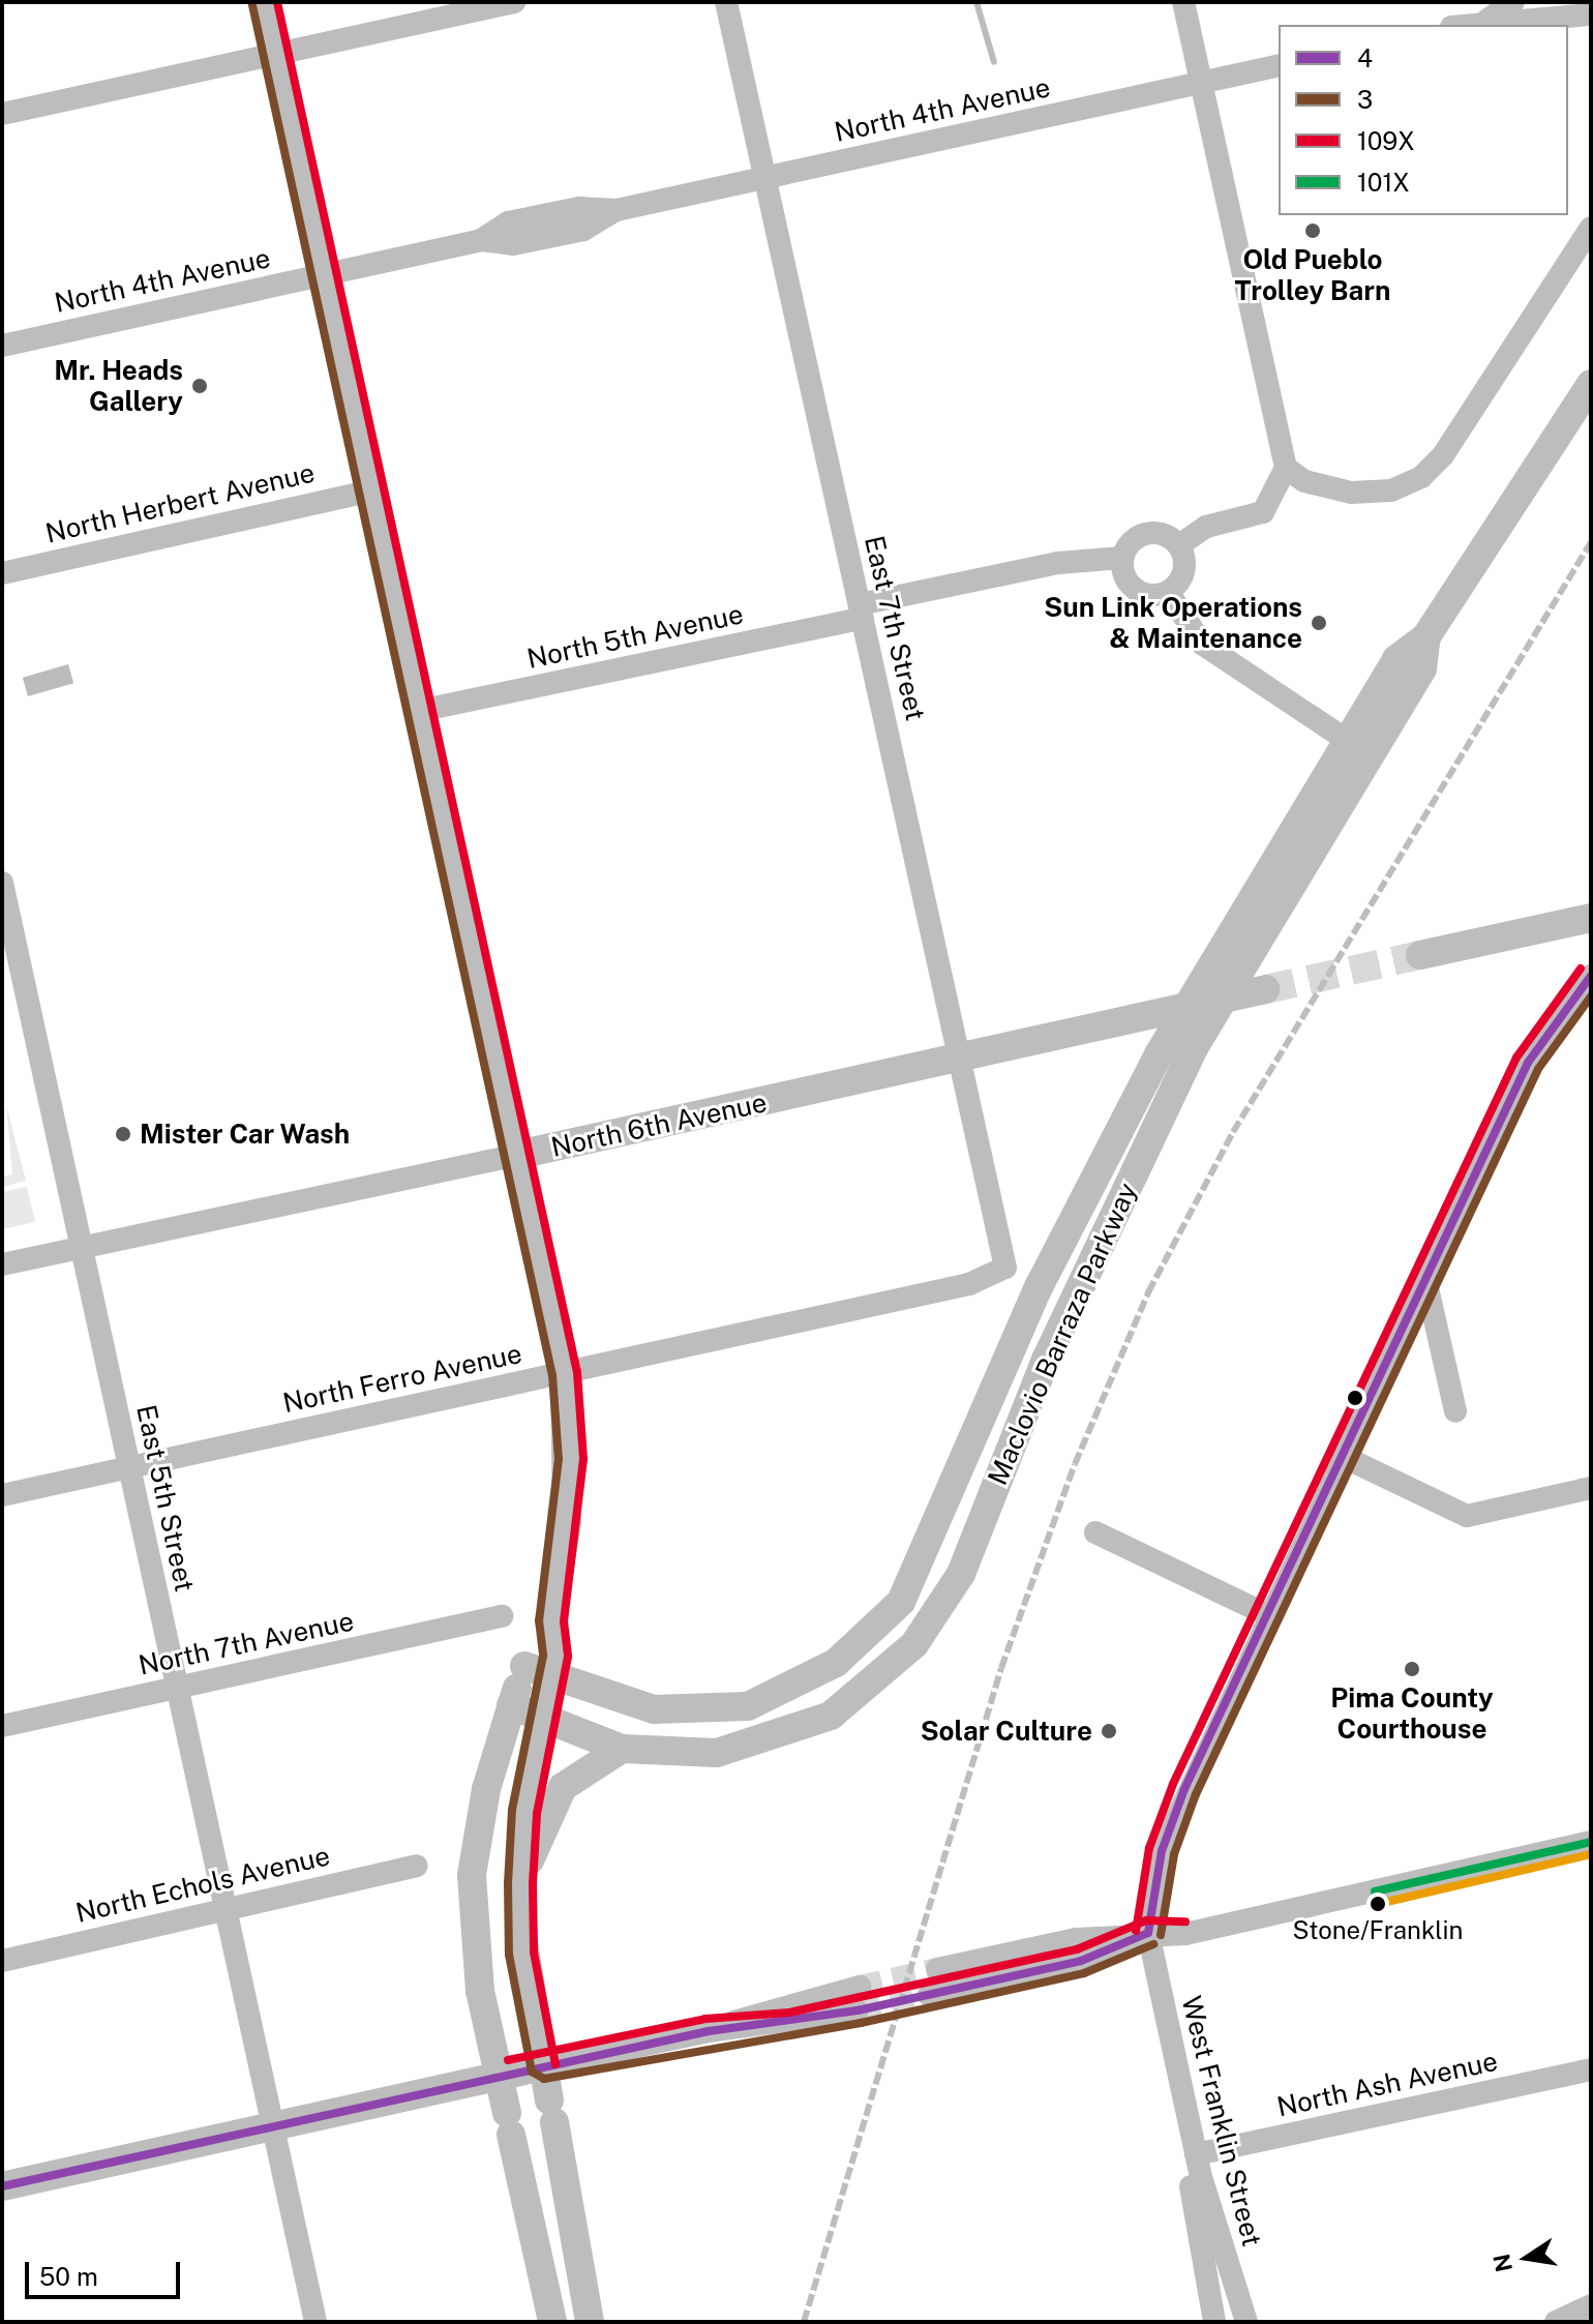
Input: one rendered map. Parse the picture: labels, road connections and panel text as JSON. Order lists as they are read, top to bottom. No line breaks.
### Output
{"streets":{"main road":["North 6th Avenue","Maclovio Barraza Parkway"],"street":["North 4th Avenue","North Herbert Avenue","East 7th Street","North 5th Avenue","North Ferro Avenue","East 5th Street","North 7th Avenue","North Echols Avenue","North Ash Avenue","West Franklin Street"]},"crossings":[["North 4th Avenue","East 7th Street"],["East 7th Street","North 5th Avenue"],["East 7th Street","North 6th Avenue"],["East 7th Street","North Ferro Avenue"],["North 6th Avenue","East 5th Street"],["North Ferro Avenue","East 5th Street"],["East 5th Street","North 7th Avenue"],["East 5th Street","North Echols Avenue"],["North Ash Avenue","West Franklin Street"]],"places":["Old Pueblo Trolley Barn","Mr. Heads Gallery","Sun Link Operations & Maintenance","Mister Car Wash","Pima County Courthouse","Solar Culture","Stone/Franklin"],"lines":["transit line 109X","transit line 3","transit line 4","transit line 101X"],"legend":["4","3","109X","101X"],"scale_bar":"50 m","north":"left"}
